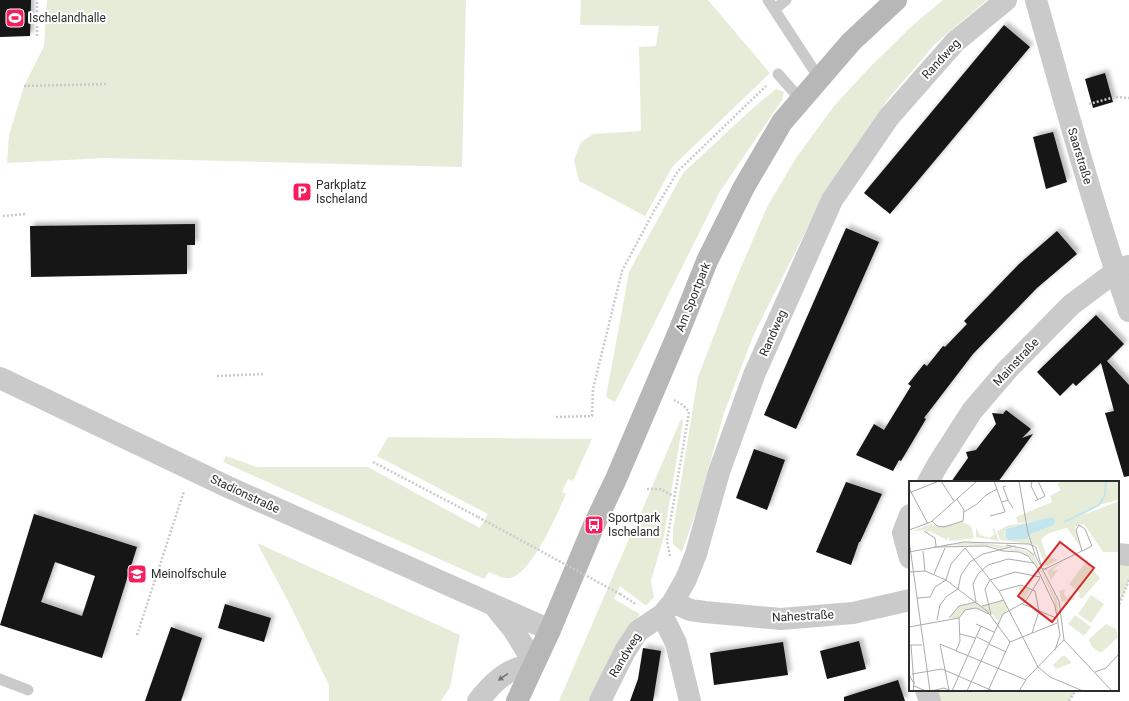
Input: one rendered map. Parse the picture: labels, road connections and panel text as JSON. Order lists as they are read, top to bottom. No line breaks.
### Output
{"streets":{"main road":["Am Sportpark"],"street":["Randweg","Saarstraße","Mainstraße","Stadionstraße","Nahestraße"]},"crossings":[["Randweg","Nahestraße"],["Saarstraße","Mainstraße"],["Am Sportpark","Stadionstraße"]],"places":{"sports":["Ischelandhalle"],"parking":["Parkplatz Ischeland"],"bus stop":["Sportpark Ischeland"],"school or university":["Meinolfschule"]}}
